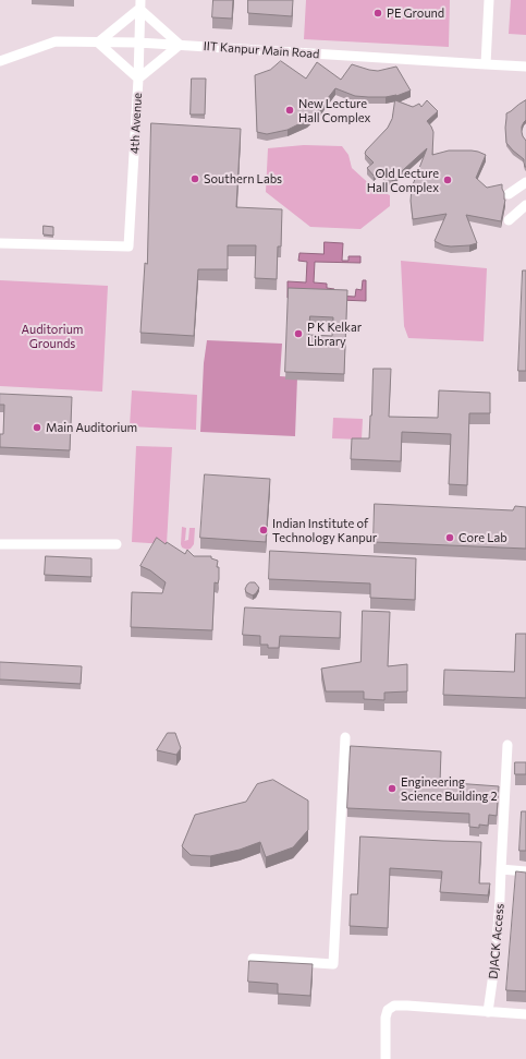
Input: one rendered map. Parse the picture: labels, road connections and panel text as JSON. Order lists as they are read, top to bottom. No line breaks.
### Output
{"streets":{"street":["IIT Kanpur Main Road","4th Avenue","DJACK Access"]},"crossings":[["IIT Kanpur Main Road","4th Avenue"]],"parks":["Auditorium Grounds"],"places":["PE Ground","New Lecture Hall Complex","Southern Labs","Old Lecture Hall Complex","P K Kelkar Library","Main Auditorium","Indian Institute of Technology Kanpur","Core Lab","Engineering Science Building 2"]}
